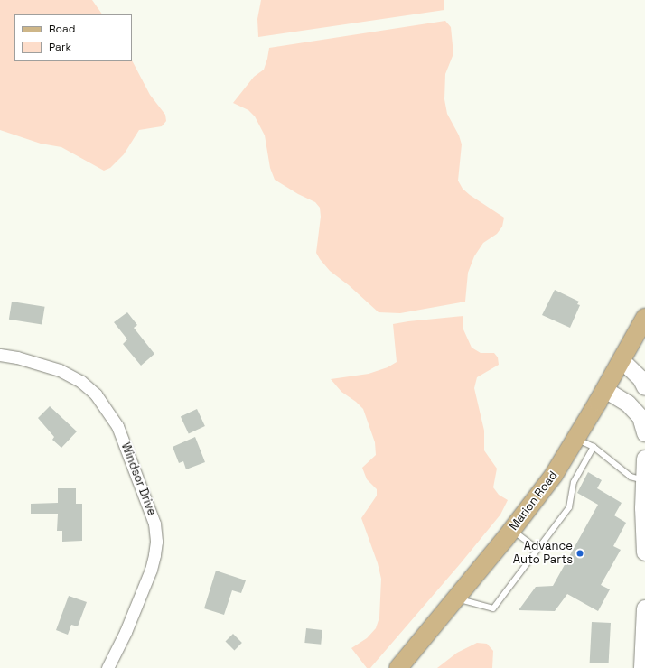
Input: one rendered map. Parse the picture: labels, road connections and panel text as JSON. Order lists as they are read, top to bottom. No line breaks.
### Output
{"streets":{"main road":["Marion Road"],"street":["Windsor Drive"]},"places":["Advance Auto Parts"],"legend":["Road","Park"]}
